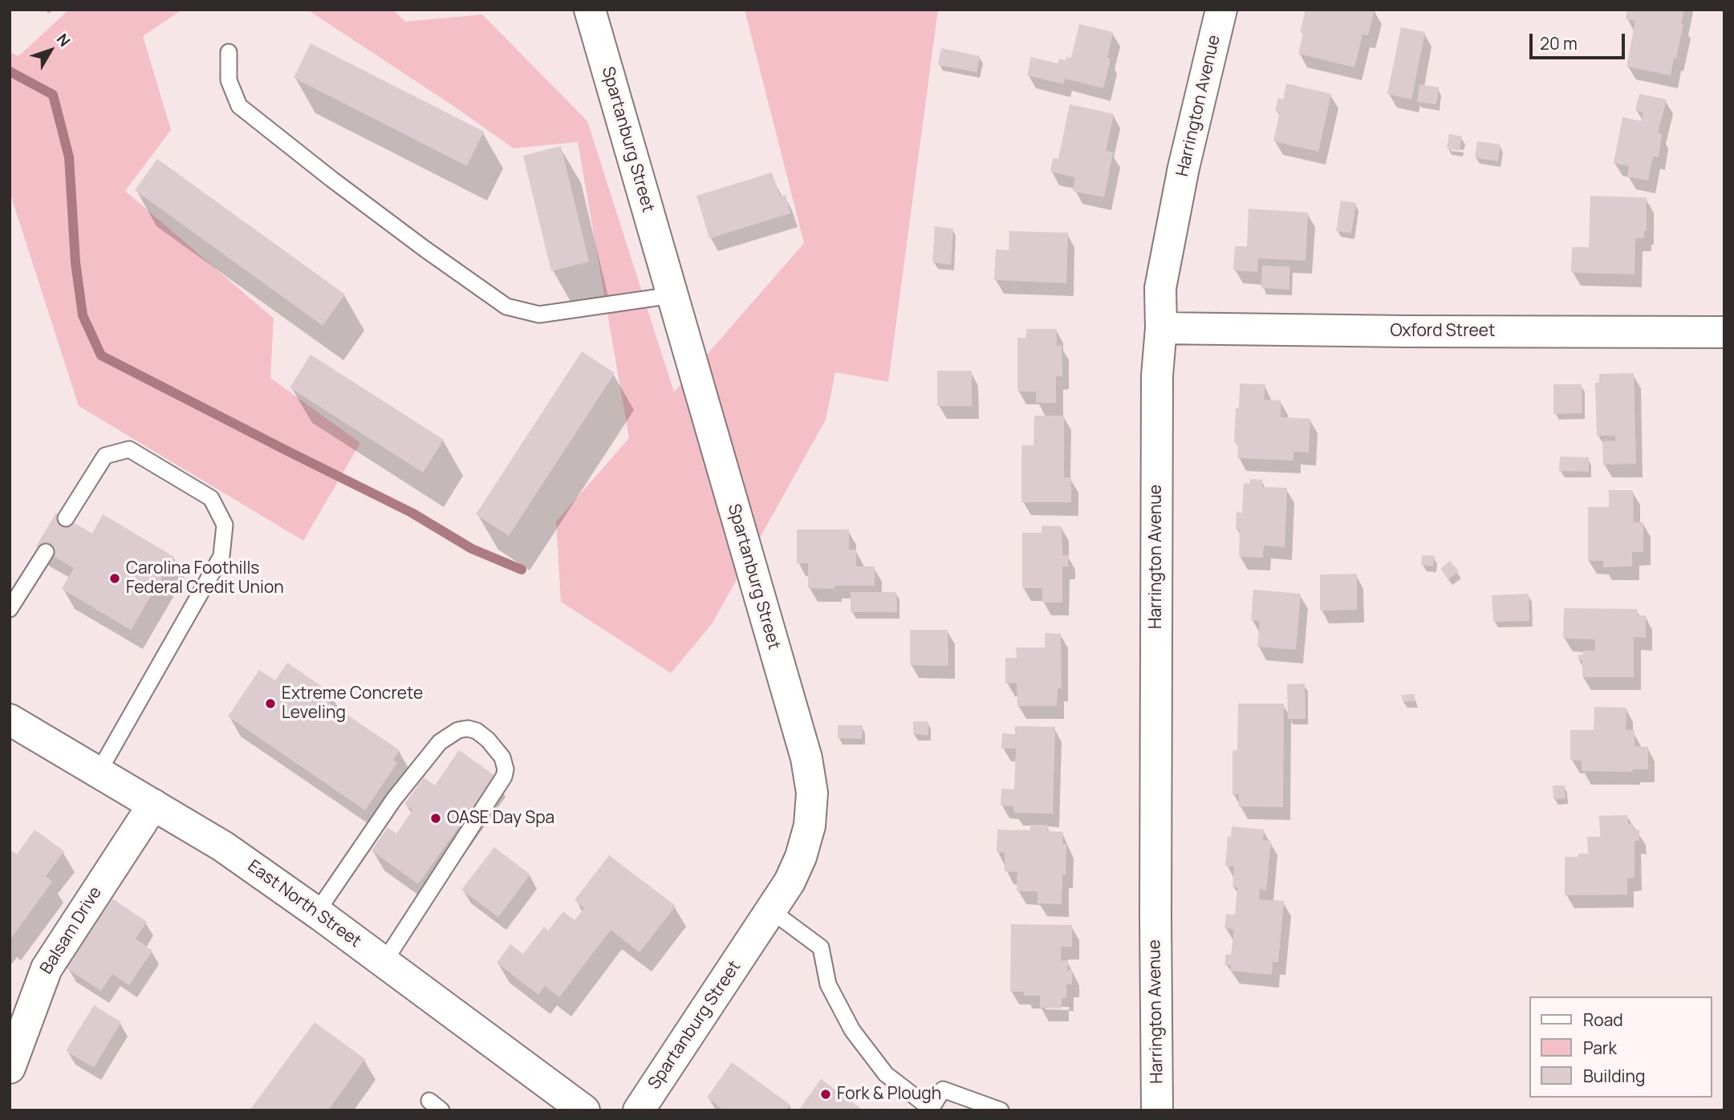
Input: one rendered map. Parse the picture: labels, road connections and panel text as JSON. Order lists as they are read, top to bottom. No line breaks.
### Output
{"streets":{"street":["Harrington Avenue","Spartanburg Street","Oxford Street","East North Street","Balsam Drive"]},"crossings":[["Harrington Avenue","Oxford Street"],["East North Street","Balsam Drive"]],"places":["Carolina Foothills Federal Credit Union","Extreme Concrete Leveling","OASE Day Spa","Fork & Plough"],"legend":["Road","Park","Building"],"scale_bar":"20 m","north":"top right"}
